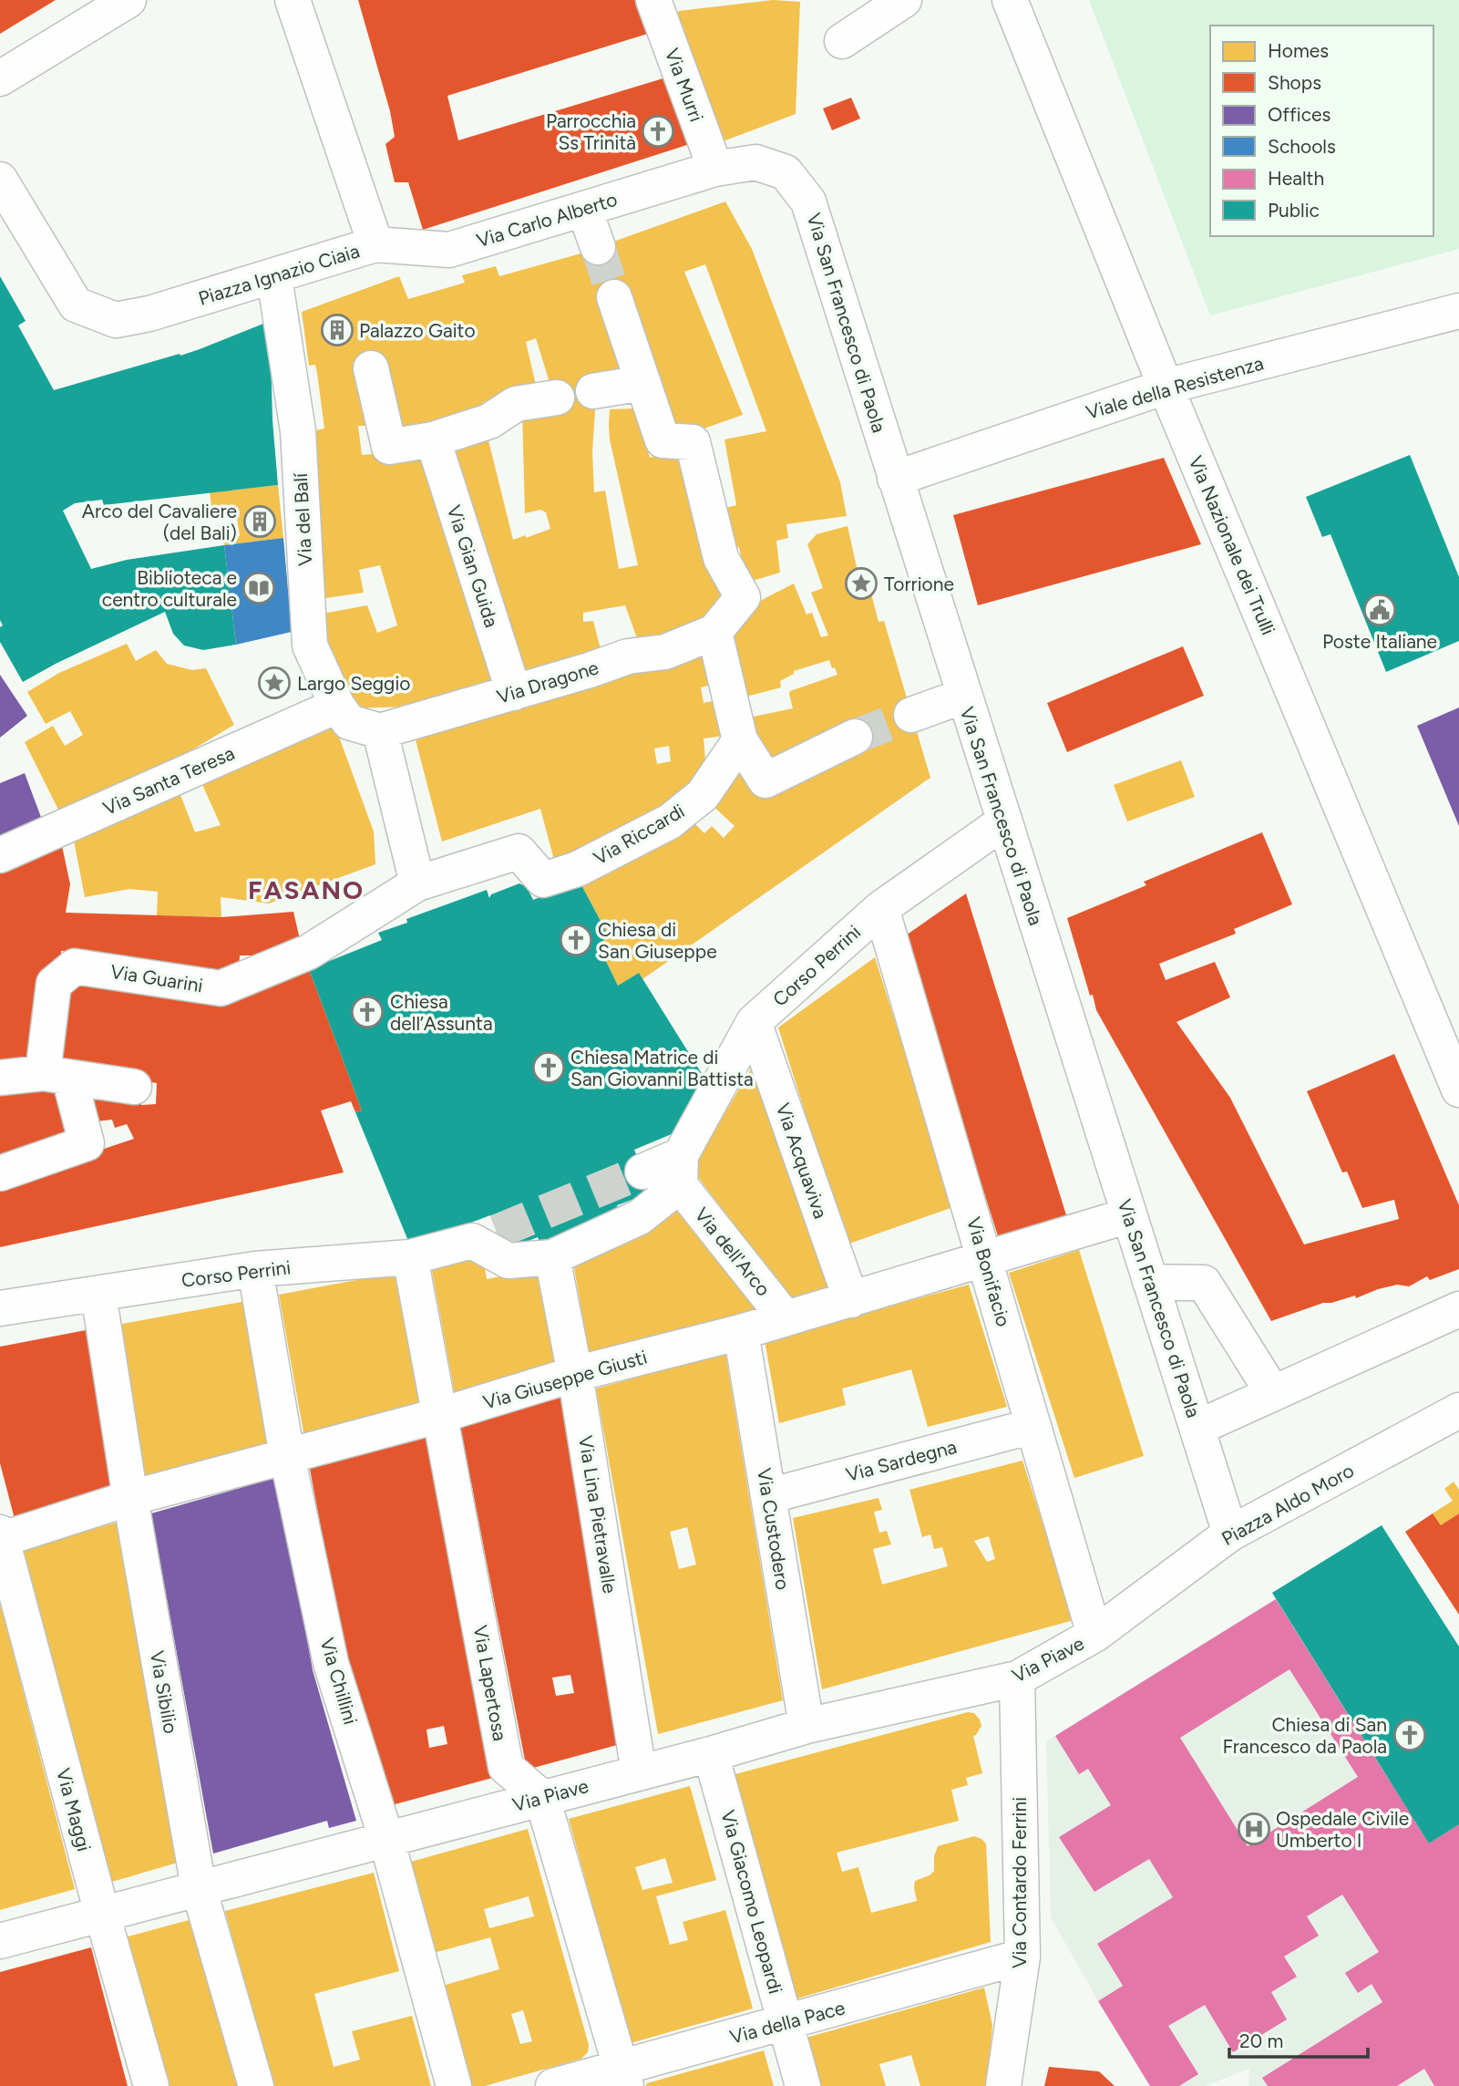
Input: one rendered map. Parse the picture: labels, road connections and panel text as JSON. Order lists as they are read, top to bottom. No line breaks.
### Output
{"streets":{"street":["Via Murri","Via Carlo Alberto","Piazza Ignazio Ciaia","Via San Francesco di Paola","Viale della Resistenza","Via del Balí","Via Nazionale dei Trulli","Via Gian Guida","Via Dragone","Via Santa Teresa","Via Riccardi","Corso Perrini","Via Guarini","Via Acquaviva","Via dell'Arco","Via Bonifacio","Via Giuseppe Giusti","Via Sardegna","Piazza Aldo Moro","Via Lina Pietravalle","Via Custodero","Via Piave","Via Chillini","Via Lapertosa","Via Sibilio","Via Maggi","Via Contardo Ferrini","Via Giacomo Leopardi","Via della Pace"]},"crossings":[["Via Murri","Via Carlo Alberto"],["Via Murri","Via San Francesco di Paola"],["Via Carlo Alberto","Piazza Ignazio Ciaia"],["Via Carlo Alberto","Via San Francesco di Paola"],["Piazza Ignazio Ciaia","Via del Balí"],["Via San Francesco di Paola","Viale della Resistenza"],["Via San Francesco di Paola","Corso Perrini"],["Via San Francesco di Paola","Via Giuseppe Giusti"],["Via San Francesco di Paola","Piazza Aldo Moro"],["Viale della Resistenza","Via Nazionale dei Trulli"],["Via del Balí","Via Dragone"],["Via del Balí","Via Santa Teresa"],["Via Gian Guida","Via Dragone"],["Via Riccardi","Via Guarini"],["Corso Perrini","Via Acquaviva"],["Corso Perrini","Via dell'Arco"],["Corso Perrini","Via Bonifacio"],["Corso Perrini","Via Lina Pietravalle"],["Corso Perrini","Via Chillini"],["Corso Perrini","Via Lapertosa"],["Corso Perrini","Via Sibilio"],["Via Acquaviva","Via Giuseppe Giusti"],["Via dell'Arco","Via Giuseppe Giusti"],["Via Bonifacio","Via Giuseppe Giusti"],["Via Bonifacio","Via Sardegna"],["Via Bonifacio","Piazza Aldo Moro"],["Via Bonifacio","Via Piave"],["Via Giuseppe Giusti","Via Lina Pietravalle"],["Via Giuseppe Giusti","Via Custodero"],["Via Giuseppe Giusti","Via Chillini"],["Via Giuseppe Giusti","Via Lapertosa"],["Via Giuseppe Giusti","Via Sibilio"],["Via Giuseppe Giusti","Via Maggi"],["Via Sardegna","Via Custodero"],["Piazza Aldo Moro","Via Piave"],["Via Lina Pietravalle","Via Piave"],["Via Custodero","Via Piave"],["Via Piave","Via Chillini"],["Via Piave","Via Lapertosa"],["Via Piave","Via Sibilio"],["Via Piave","Via Maggi"],["Via Piave","Via Contardo Ferrini"],["Via Piave","Via Giacomo Leopardi"],["Via Contardo Ferrini","Via della Pace"],["Via Giacomo Leopardi","Via della Pace"]],"districts":["FASANO"],"places":{"church":["Parrocchia Ss Trinità","Chiesa di San Giuseppe","Chiesa dell’Assunta","Chiesa Matrice di San Giovanni Battista","Chiesa di San Francesco da Paola"],"building":["Palazzo Gaito","Arco del Cavaliere (del Bali)"],"place":["Torrione","Largo Seggio"],"library":["Biblioteca e centro culturale"],"public building":["Poste Italiane"],"hospital":["Ospedale Civile Umberto I"]},"legend":["Homes","Shops","Offices","Schools","Health","Public"],"scale_bar":"20 m"}
